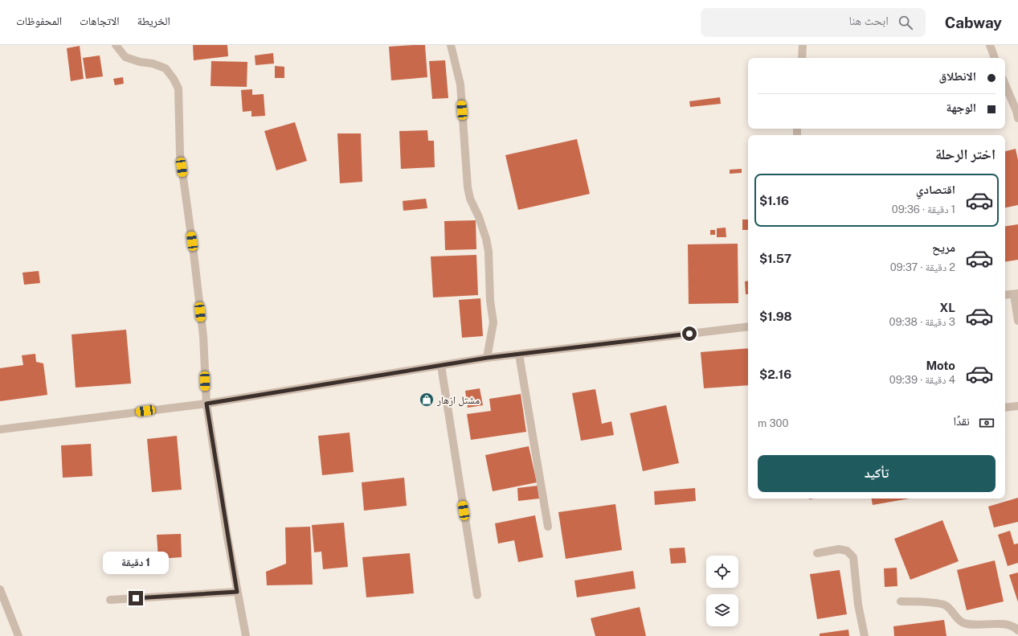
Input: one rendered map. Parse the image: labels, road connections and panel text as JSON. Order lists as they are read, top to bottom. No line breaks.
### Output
{"places":{"shop":["مشتل ازهار"]},"page":{"header":"Cabway","search":"ابحث هنا","nav":["الخريطة","الاتجاهات","المحفوظات"],"banner":["الانطلاق","الوجهة"],"heading":"اختر الرحلة","list":[{"name":"اقتصادي","note":"1 دقيقة · 09:36","value":"$1.16"},{"name":"مريح","note":"2 دقيقة · 09:37","value":"$1.57"},{"name":"XL","note":"3 دقيقة · 09:38","value":"$1.98"},{"name":"Moto","note":"4 دقيقة · 09:39","value":"$2.16"}],"pay":["نقدًا","300 m"],"buttons":"تأكيد","bubble":"1 دقيقة"}}
